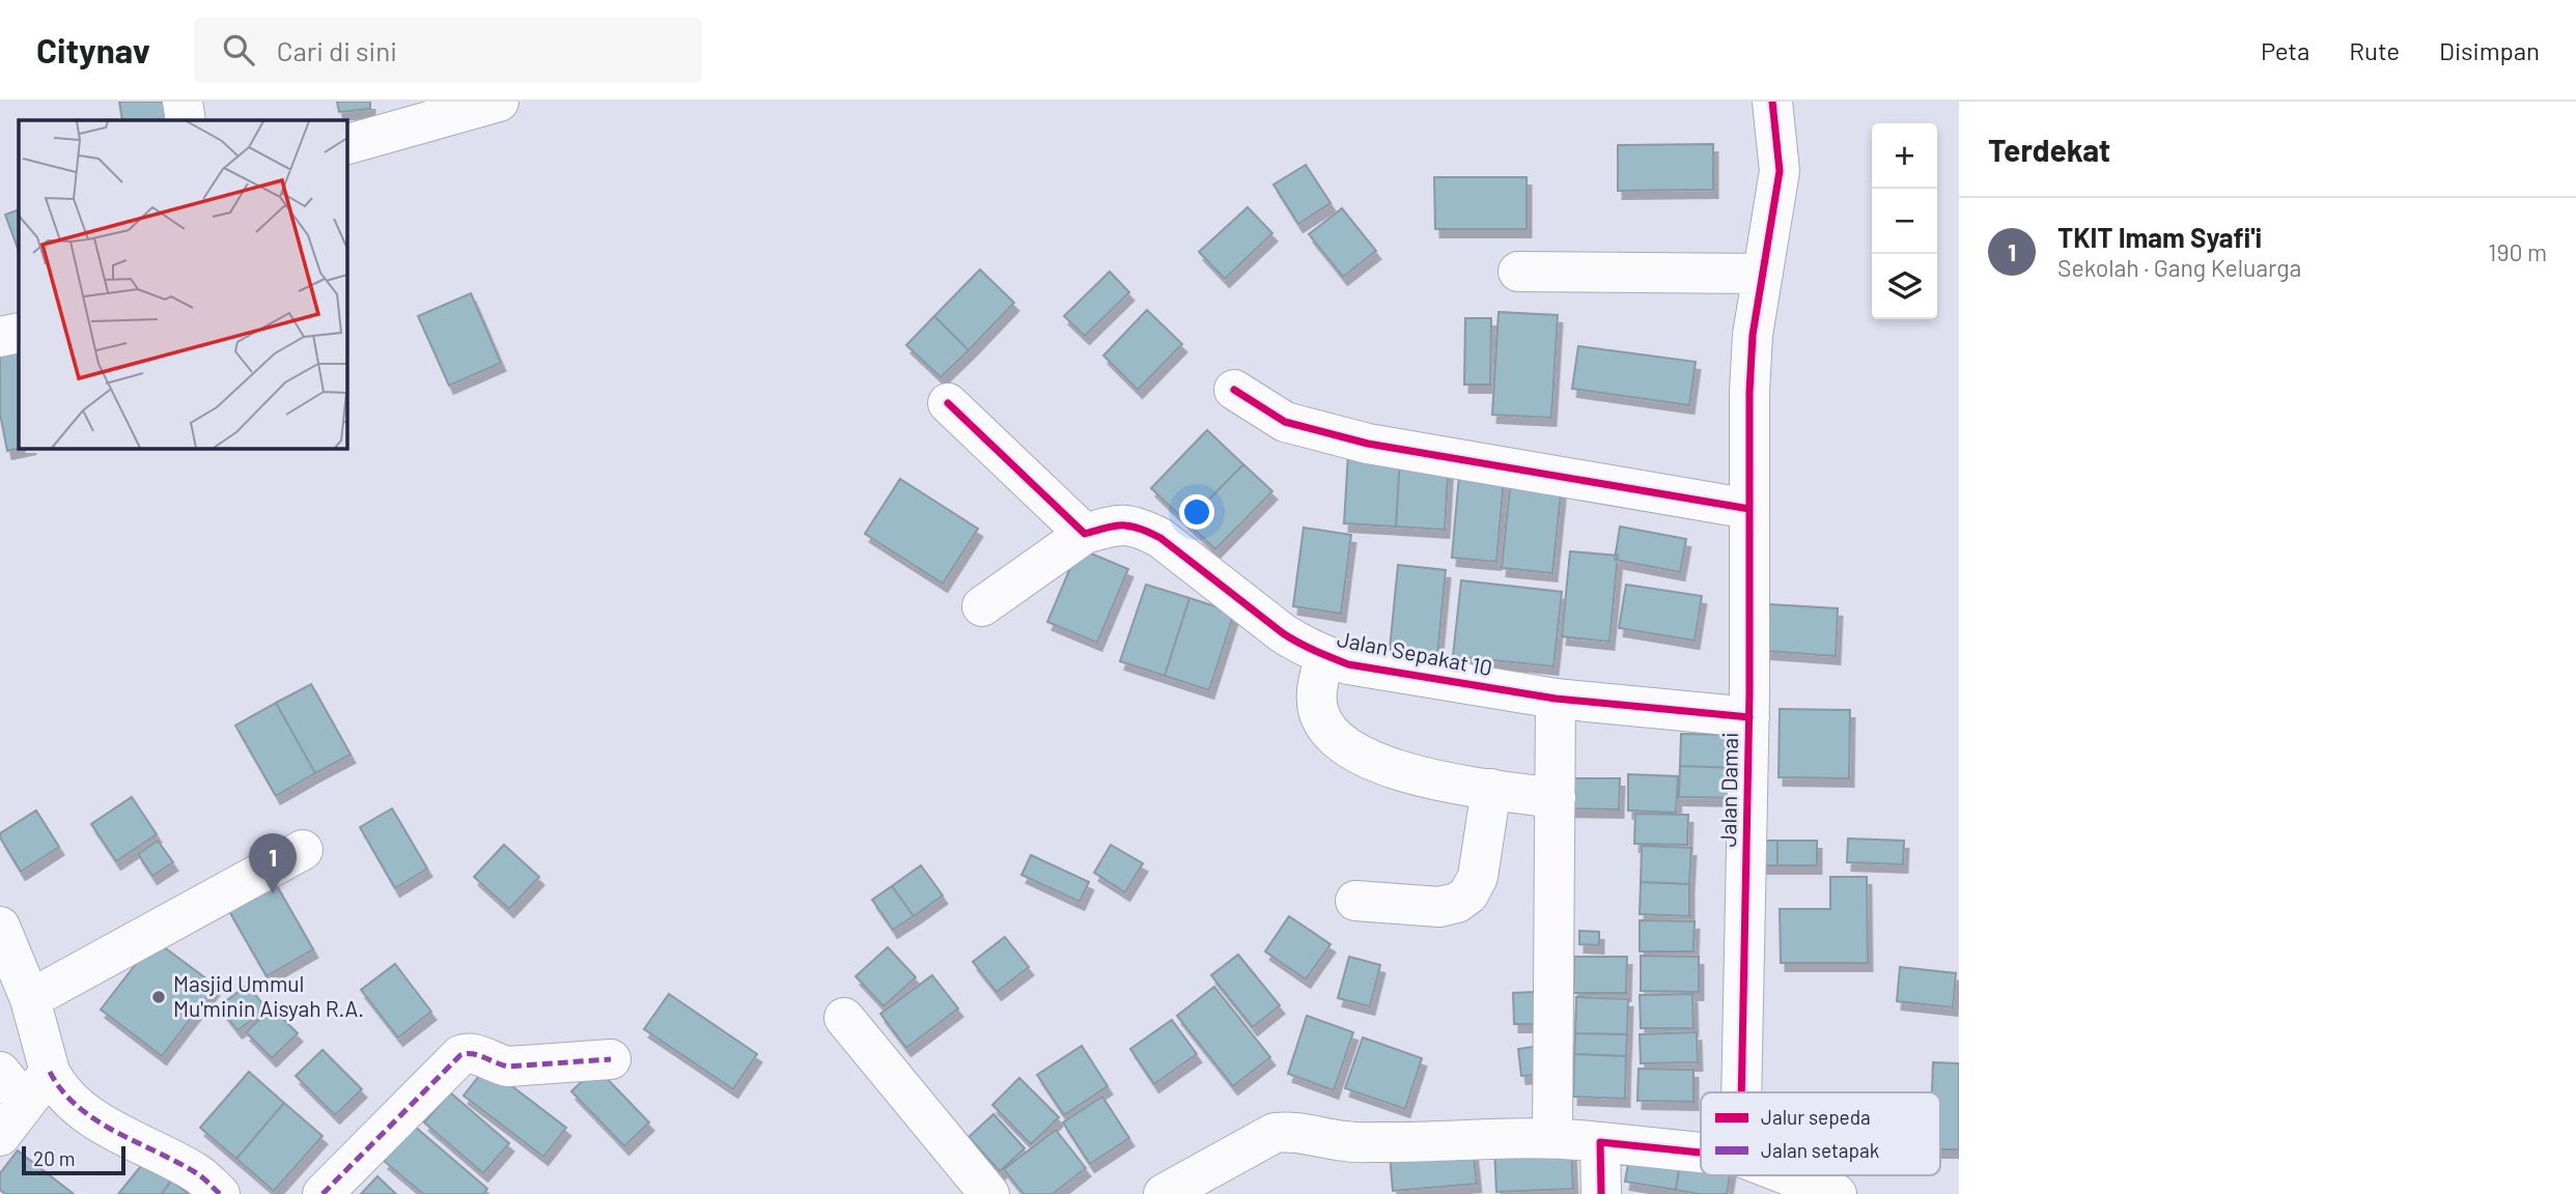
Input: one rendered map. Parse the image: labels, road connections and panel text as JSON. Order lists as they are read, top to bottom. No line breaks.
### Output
{"streets":{"street":["Jalan Sepakat 10","Jalan Damai"]},"crossings":[["Jalan Sepakat 10","Jalan Damai"]],"places":["Masjid Ummul Mu'minin Aisyah R.A."],"legend":["Jalur sepeda","Jalan setapak"],"scale_bar":"20 m","page":{"header":"Citynav","search":"Cari di sini","nav":["Peta","Rute","Disimpan"],"heading":"Terdekat","map_buttons":["+","−"],"list":[{"mark":"1","name":"TKIT Imam Syafi'i","note":"Sekolah · Gang Keluarga","value":"190 m"}],"pins":"1","scale":"20 m"}}
